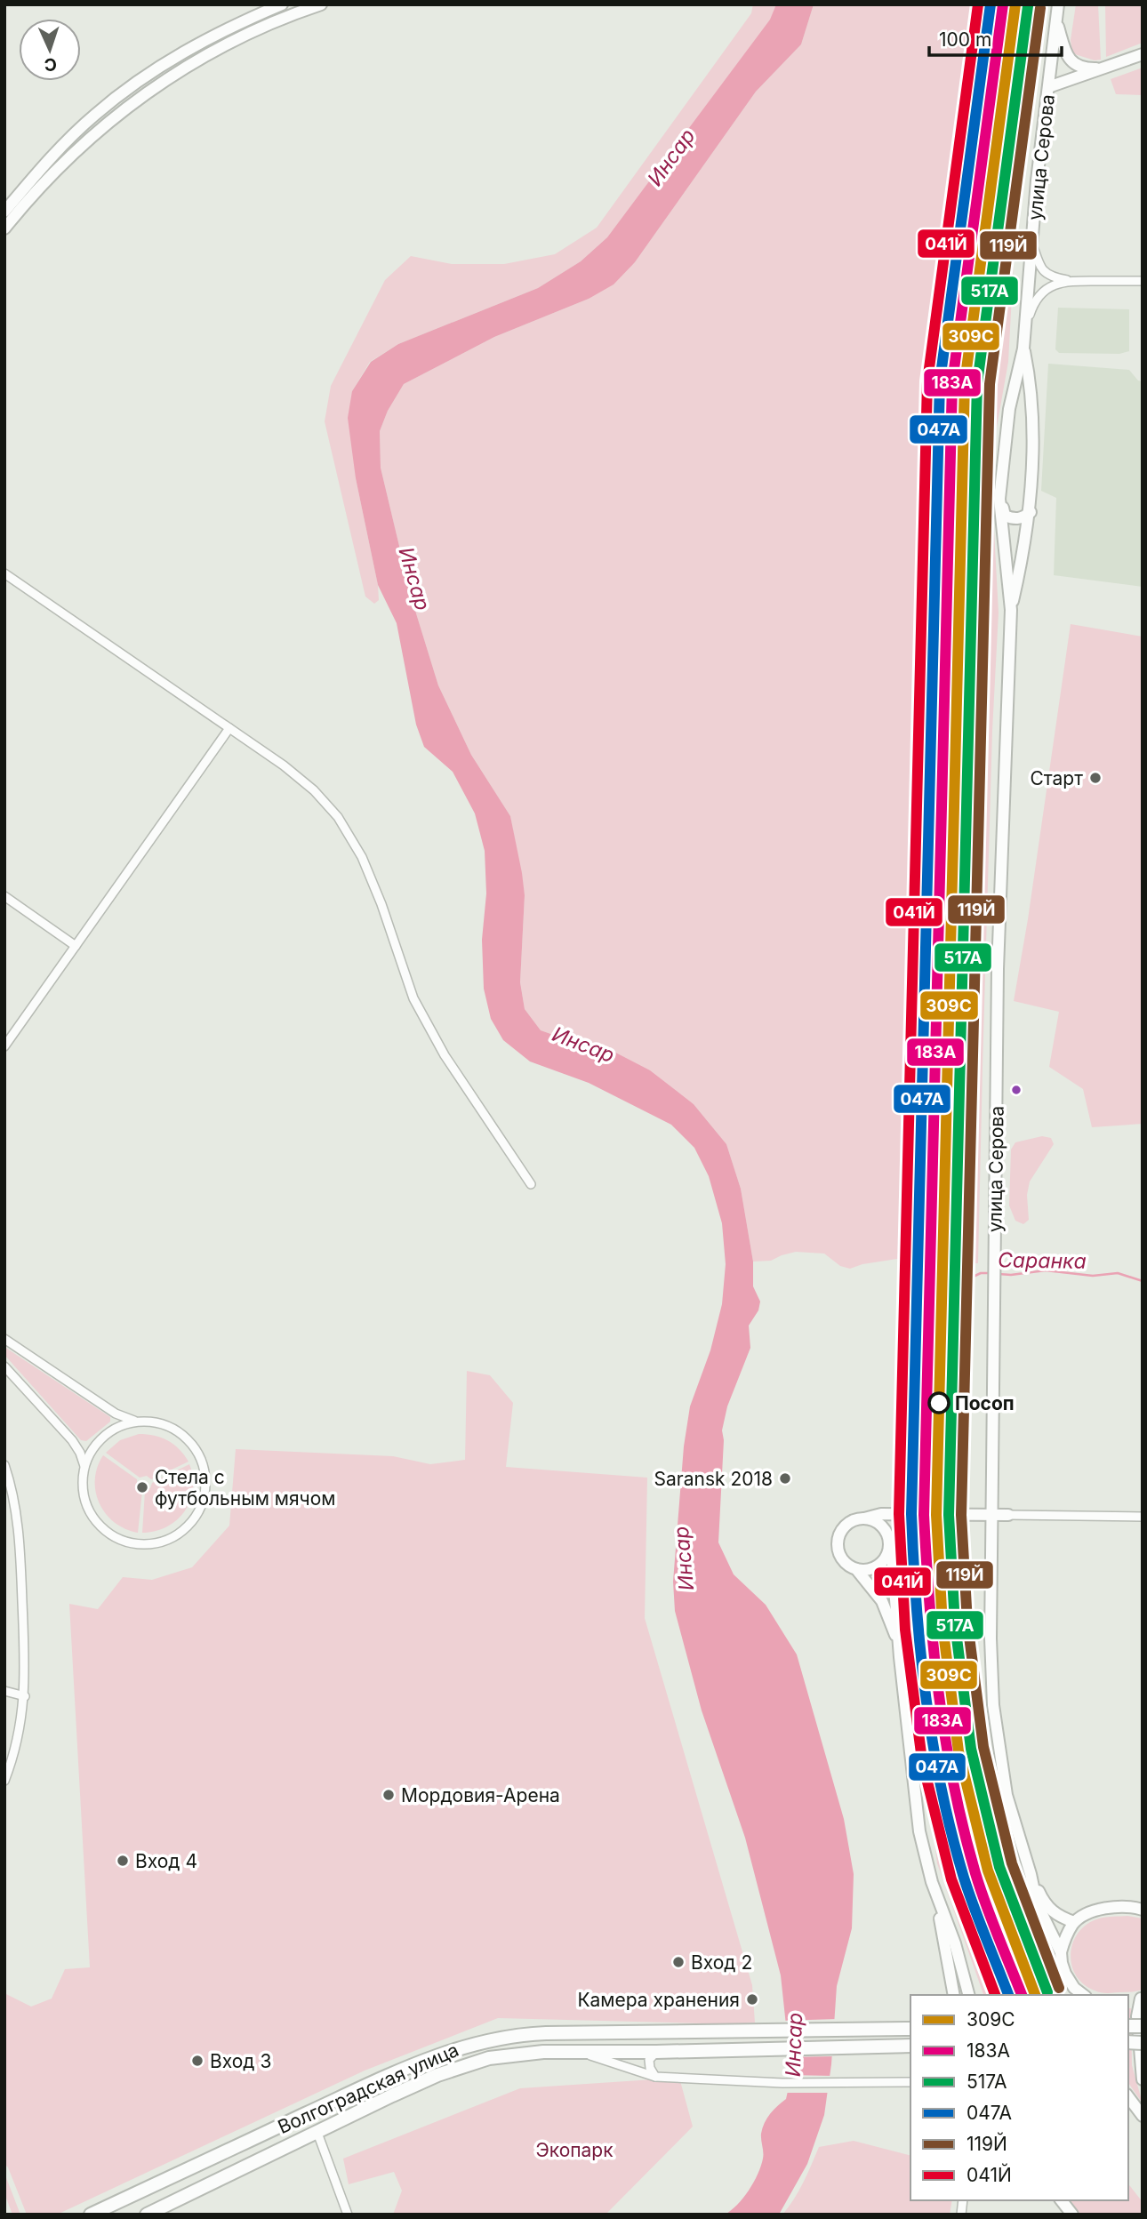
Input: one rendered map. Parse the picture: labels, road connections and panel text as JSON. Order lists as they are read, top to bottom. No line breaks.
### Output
{"streets":{"main road":["Волгоградская улица"],"street":["улица Серова"]},"water":["Инсар","Саранка"],"parks":["Экопарк"],"places":["Старт","Посоп","Saransk 2018","Стела с футбольным мячом","Мордовия-Арена","Вход 4","Вход 2","Камера хранения","Вход 3"],"lines":["transit line 309С","transit line 183А","transit line 047А","transit line 041Й","transit line 517А","transit line 119Й"],"legend":["309С","183А","517А","047А","119Й","041Й"],"scale_bar":"100 m","north":"bottom"}
